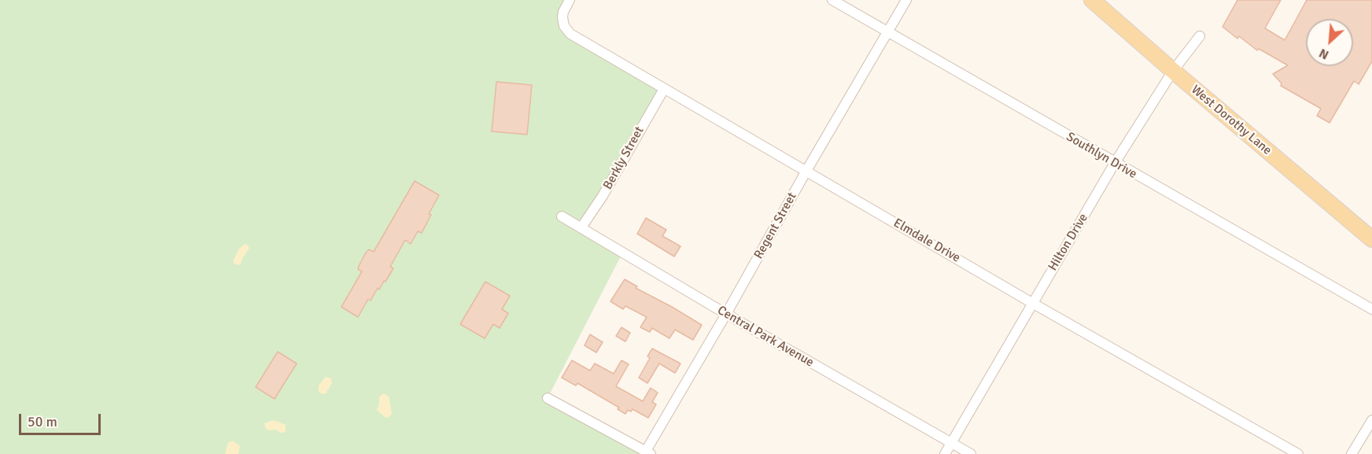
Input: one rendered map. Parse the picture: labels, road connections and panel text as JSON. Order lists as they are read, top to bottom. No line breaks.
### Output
{"streets":{"main road":["West Dorothy Lane"],"street":["Southlyn Drive","Berkly Street","Regent Street","Elmdale Drive","Hilton Drive","Central Park Avenue"]},"crossings":[["West Dorothy Lane","Hilton Drive"],["Southlyn Drive","Regent Street"],["Southlyn Drive","Hilton Drive"],["Berkly Street","Elmdale Drive"],["Berkly Street","Central Park Avenue"],["Regent Street","Elmdale Drive"],["Regent Street","Central Park Avenue"],["Elmdale Drive","Hilton Drive"],["Hilton Drive","Central Park Avenue"]],"scale_bar":"50 m","north":"bottom left"}
